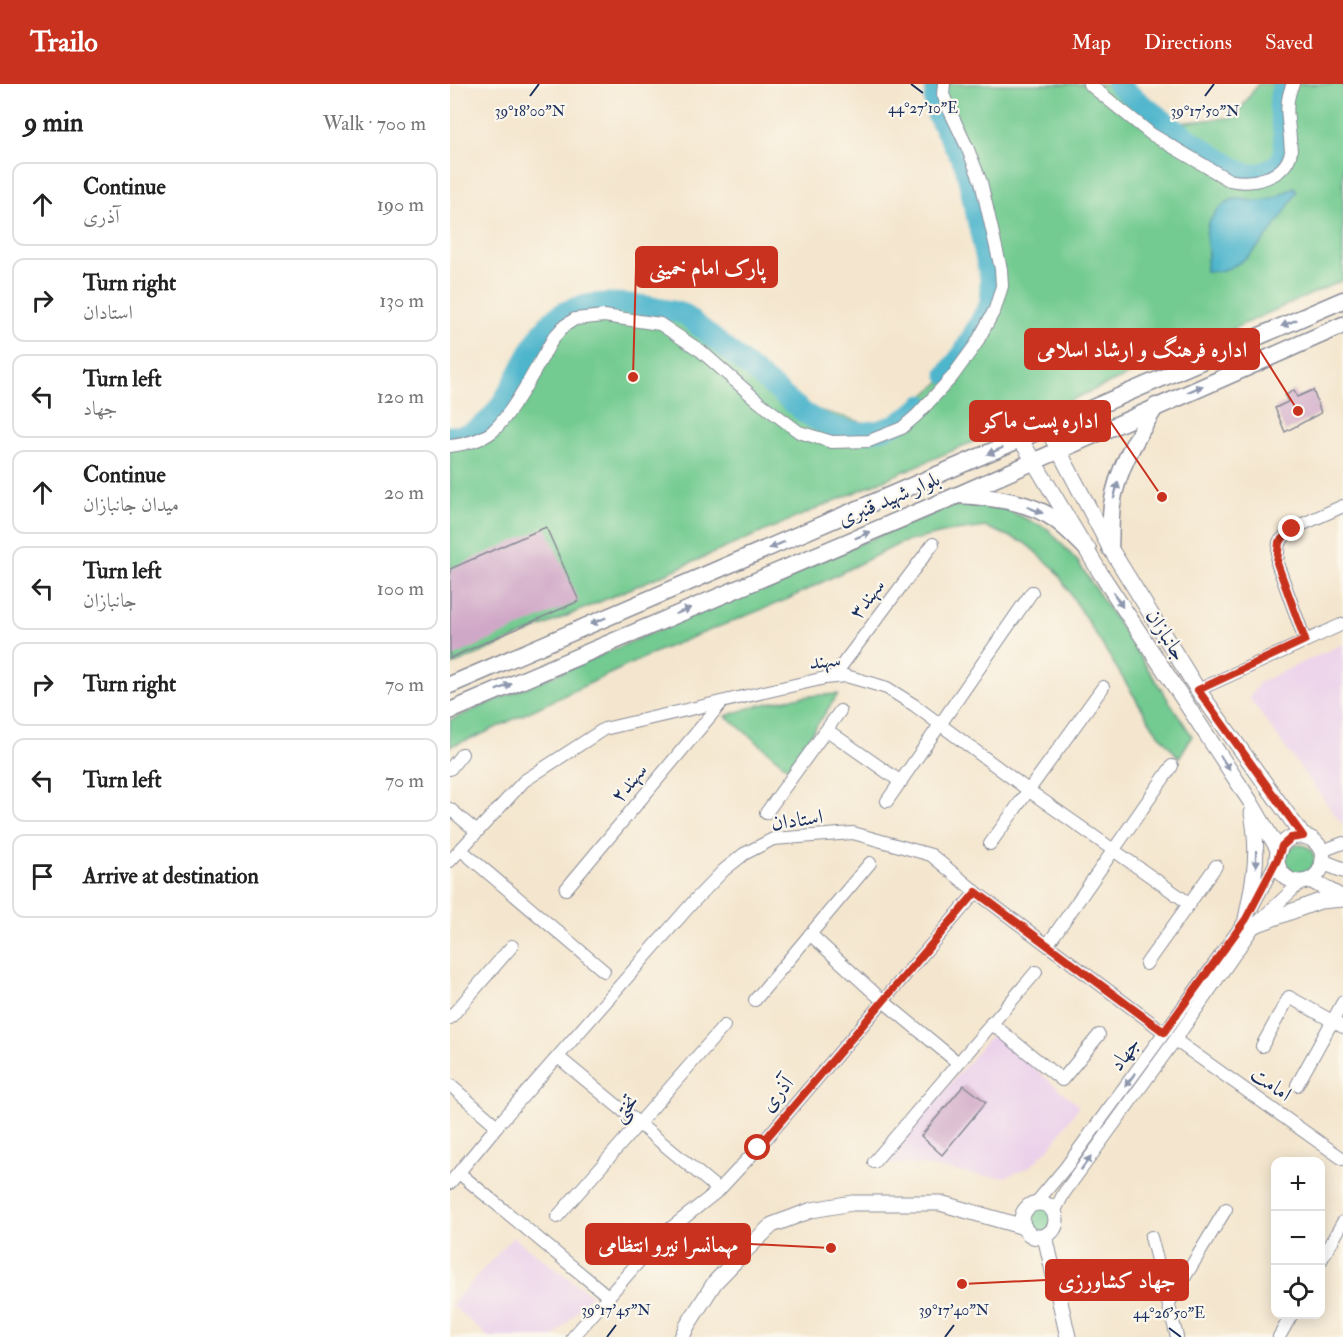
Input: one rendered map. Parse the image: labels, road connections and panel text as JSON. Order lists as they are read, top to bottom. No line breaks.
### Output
{"streets":{"highway":["بلوار شهید قنبری"],"main road":["جانبازان"],"street":["سهند۳","سهند","سهند۲","استادان","جهاد","امامت","آذری","تختی"]},"crossings":[["بلوار شهید قنبری","جانبازان"],["سهند۳","سهند"],["جانبازان","جهاد"],["سهند","سهند۲"],["استادان","جهاد"],["استادان","آذری"],["جهاد","امامت"]],"places":["پارک امام خمینی","اداره فرهنگ و ارشاد اسلامی","اداره پست ماکو","مهمانسرا نیرو انتظامی","جهاد کشاورزی"],"page":{"header":"Trailo","nav":["Map","Directions","Saved"],"heading":["9 min","Walk · 700 m"],"list":[["Continue","آذری","190 m"],["Turn right","استادان","130 m"],["Turn left","جهاد","120 m"],["Continue","میدان جانبازان","20 m"],["Turn left","جانبازان","100 m"],["Turn right","70 m"],["Turn left","70 m"],"Arrive at destination"],"map_buttons":["+","−"]},"coordinates":["44°27'10\"E","39°18'00\"N","39°17'50\"N","39°17'45\"N","39°17'40\"N","44°26'50\"E"]}
